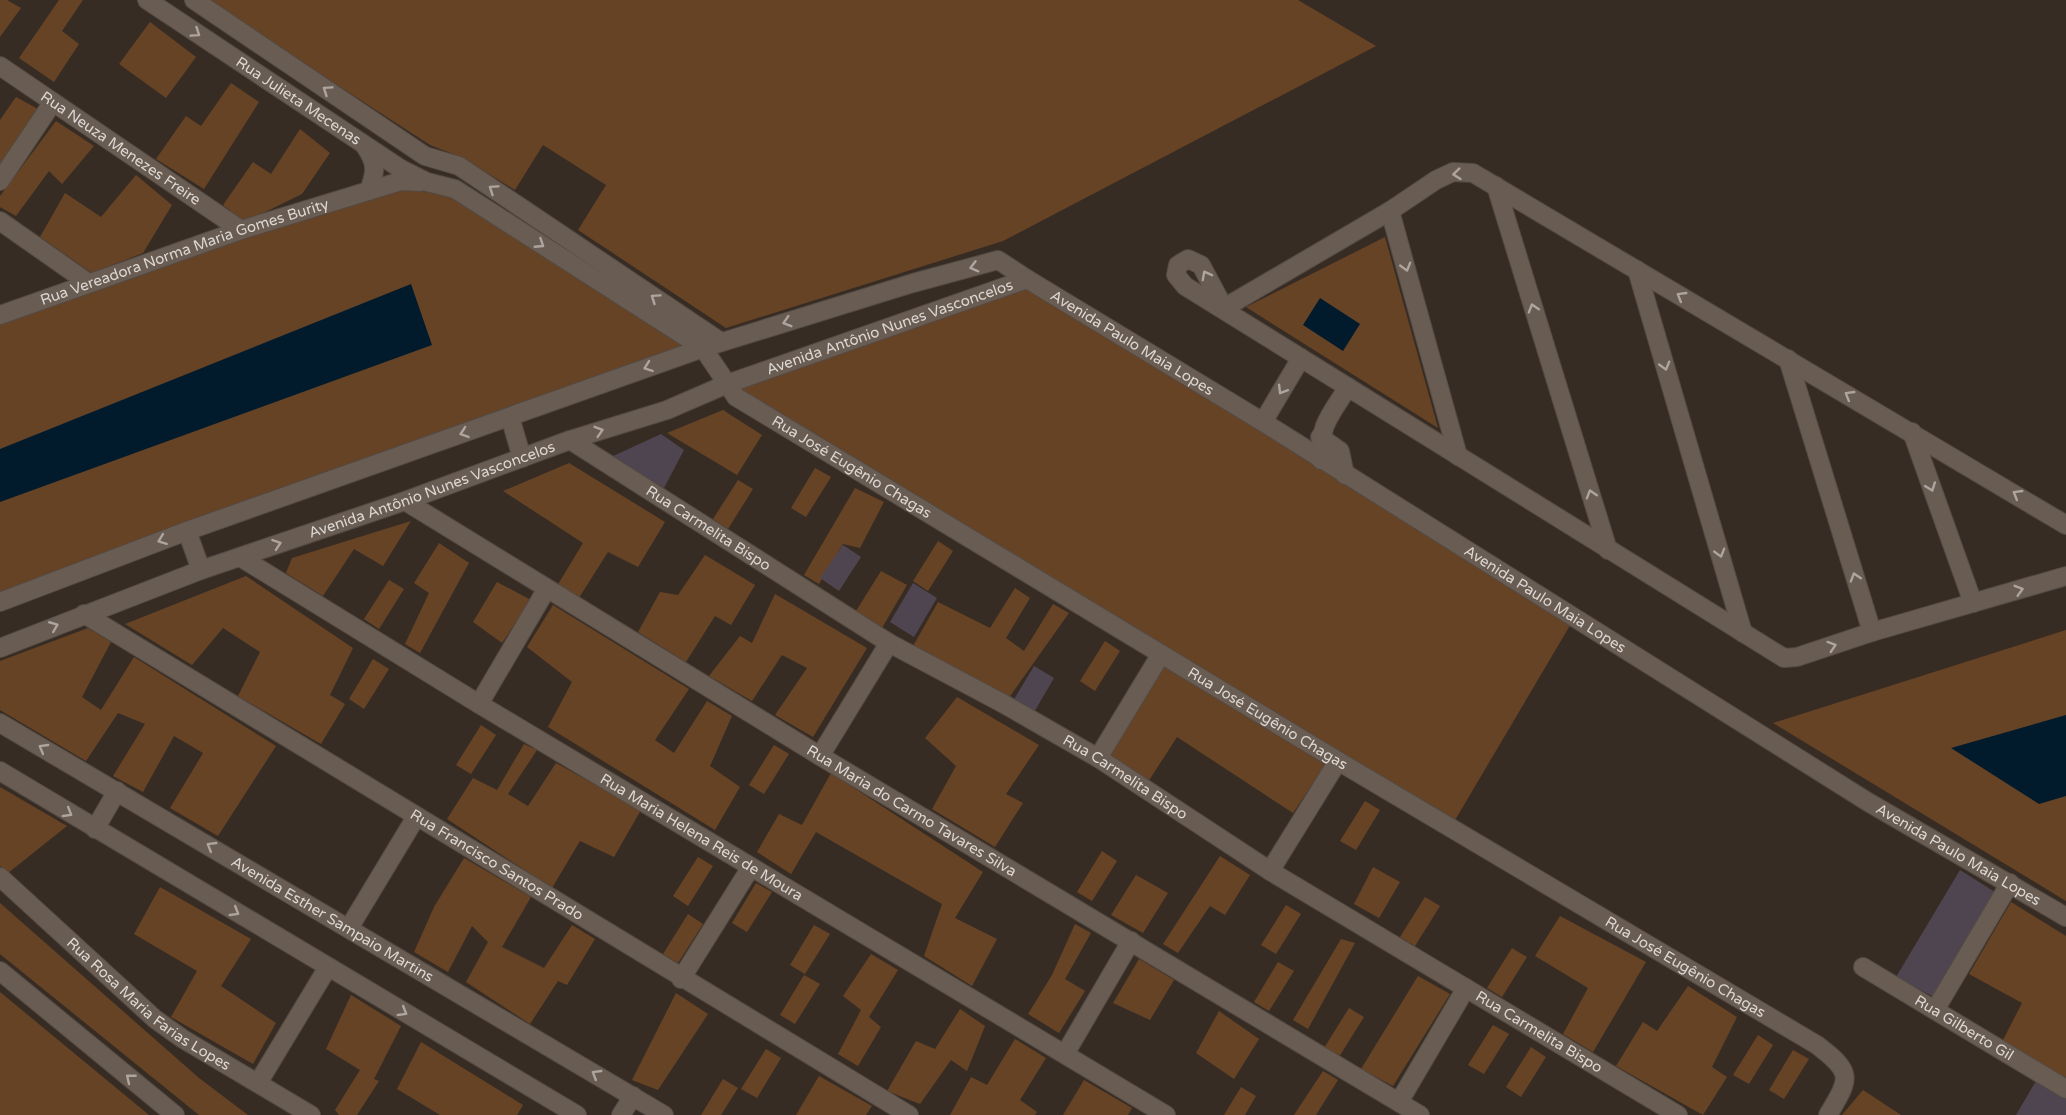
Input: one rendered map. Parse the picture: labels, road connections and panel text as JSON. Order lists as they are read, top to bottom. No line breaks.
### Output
{"streets":{"street":["Rua Julieta Mecenas","Rua Neuza Menezes Freire","Rua Vereadora Norma Maria Gomes Burity","Avenida Antônio Nunes Vasconcelos","Avenida Paulo Maia Lopes","Rua José Eugênio Chagas","Rua Carmelita Bispo","Rua Maria do Carmo Tavares Silva","Rua Maria Helena Reis de Moura","Rua Francisco Santos Prado","Avenida Esther Sampaio Martins","Rua Rosa Maria Farias Lopes","Rua Gilberto Gil"]},"crossings":[["Rua Julieta Mecenas","Rua Vereadora Norma Maria Gomes Burity"],["Rua Julieta Mecenas","Avenida Antônio Nunes Vasconcelos"],["Rua Julieta Mecenas","Rua José Eugênio Chagas"],["Rua Neuza Menezes Freire","Rua Vereadora Norma Maria Gomes Burity"],["Avenida Antônio Nunes Vasconcelos","Avenida Paulo Maia Lopes"],["Avenida Antônio Nunes Vasconcelos","Rua José Eugênio Chagas"],["Avenida Antônio Nunes Vasconcelos","Rua Carmelita Bispo"],["Avenida Antônio Nunes Vasconcelos","Rua Maria do Carmo Tavares Silva"],["Avenida Antônio Nunes Vasconcelos","Rua Maria Helena Reis de Moura"],["Avenida Antônio Nunes Vasconcelos","Rua Francisco Santos Prado"]]}
